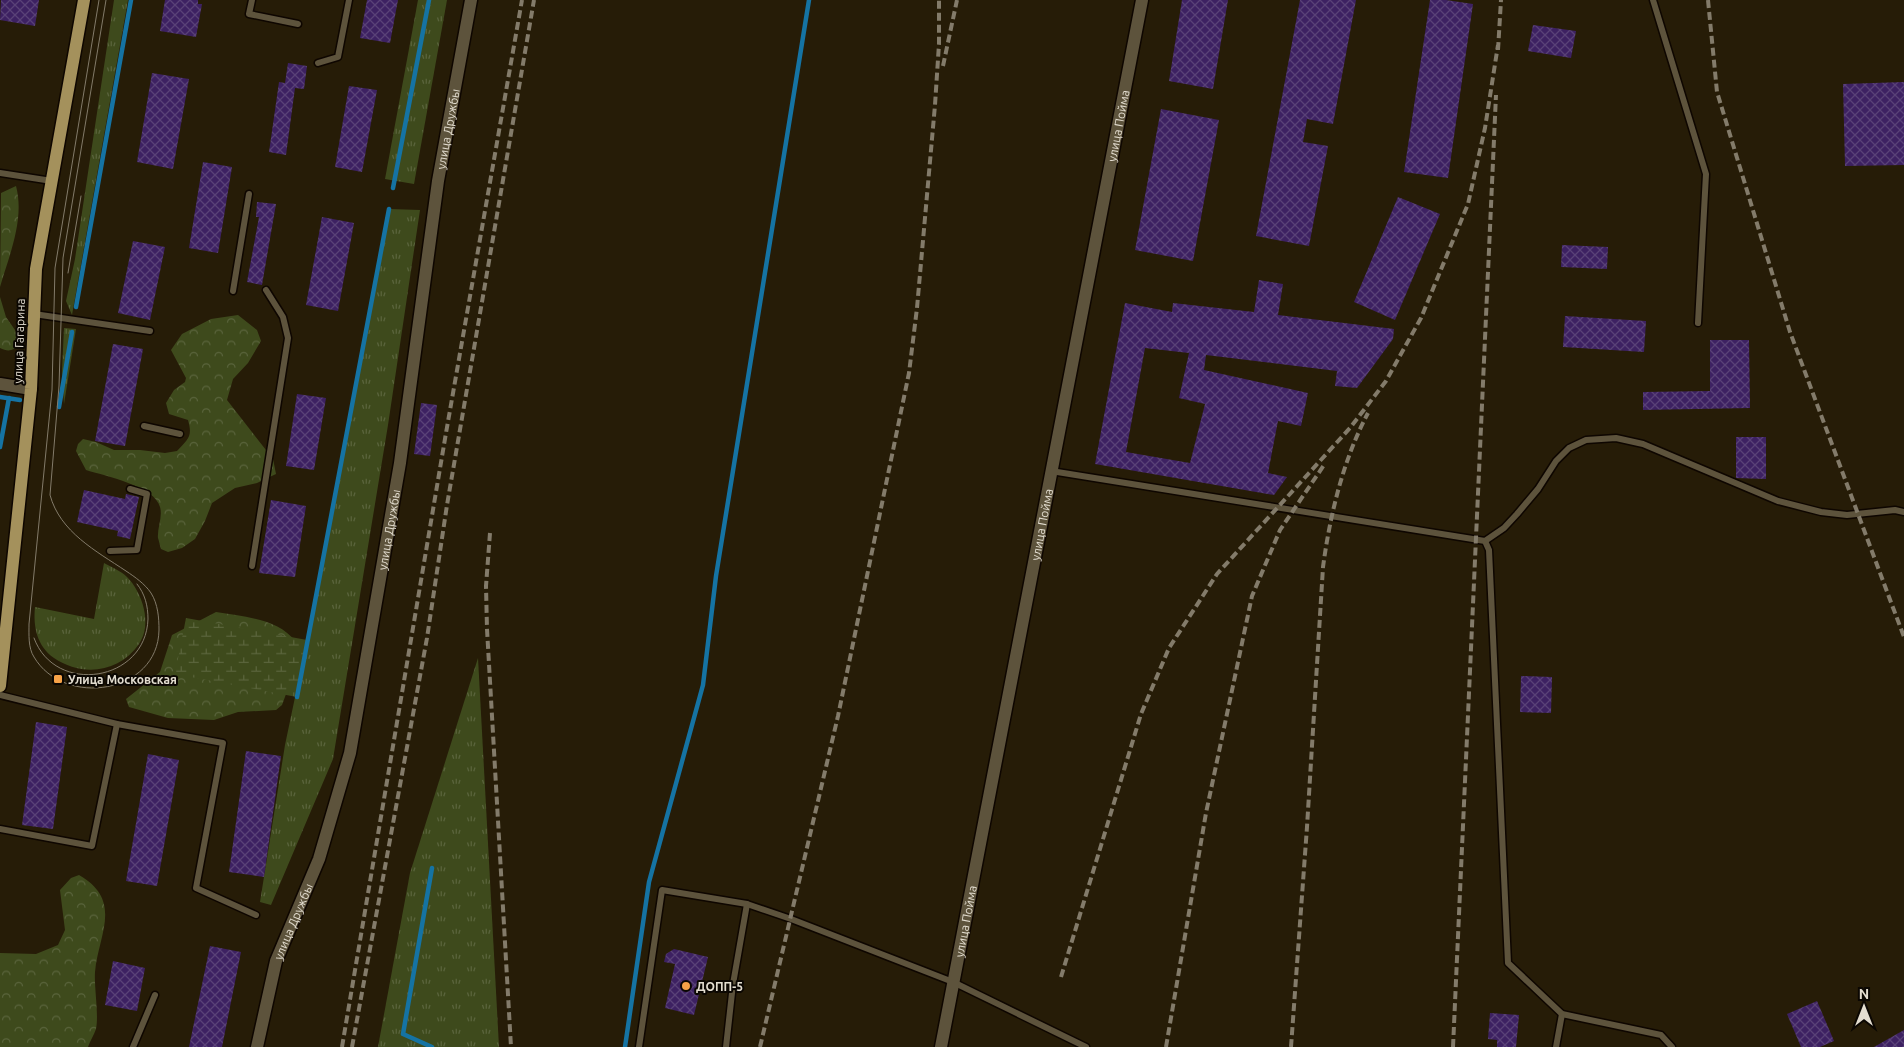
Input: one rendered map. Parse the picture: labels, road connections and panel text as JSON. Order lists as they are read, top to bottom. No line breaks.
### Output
{"streets":{"main road":["улица Гагарина"],"street":["улица Пойма","улица Дружбы"]},"places":{"transit":["Улица Московская"],"other":["ДОПП-5"]},"north":"top"}
